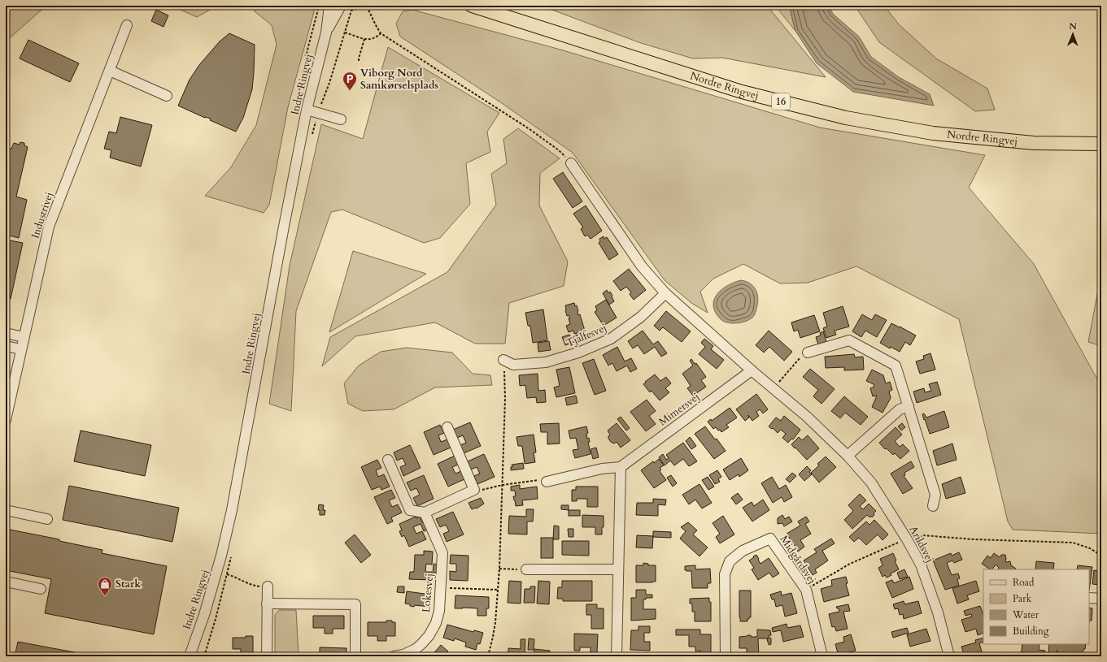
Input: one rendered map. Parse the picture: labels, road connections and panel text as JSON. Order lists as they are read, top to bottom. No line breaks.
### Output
{"streets":{"main road":["Nordre Ringvej","16"],"street":["Indre Ringvej","Industrivej","Tjalfesvej","Mimersvej","Arildsvej","Midgårdsvej","Lokesvej"]},"crossings":[["Mimersvej","Arildsvej"]],"places":{"parking":["Viborg Nord Samkørselsplads"],"shop":["Stark"]},"legend":["Road","Park","Water","Building"],"north":"top"}
